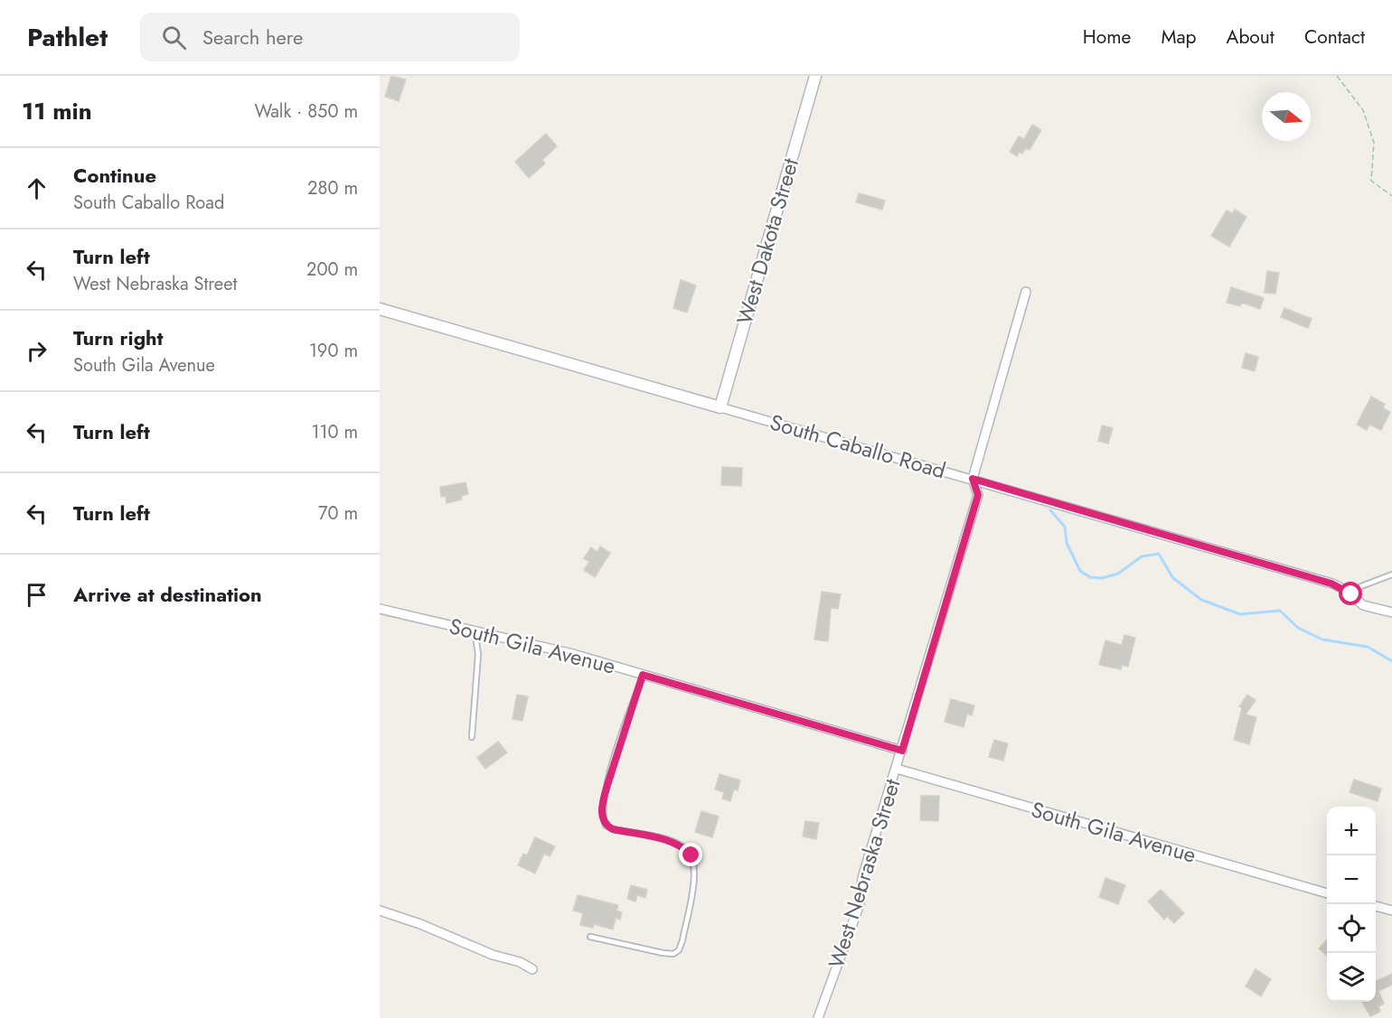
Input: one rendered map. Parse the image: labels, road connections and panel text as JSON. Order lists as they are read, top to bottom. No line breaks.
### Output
{"streets":{"street":["West Dakota Street","South Caballo Road","South Gila Avenue","West Nebraska Street"]},"crossings":[["West Dakota Street","South Caballo Road"],["South Caballo Road","West Nebraska Street"],["South Gila Avenue","West Nebraska Street"]],"north":"right","page":{"header":"Pathlet","search":"Search here","nav":["Home","Map","About","Contact"],"heading":["11 min","Walk · 850 m"],"list":[["Continue","South Caballo Road","280 m"],["Turn left","West Nebraska Street","200 m"],["Turn right","South Gila Avenue","190 m"],["Turn left","110 m"],["Turn left","70 m"],"Arrive at destination"],"map_buttons":["+","−"]}}
